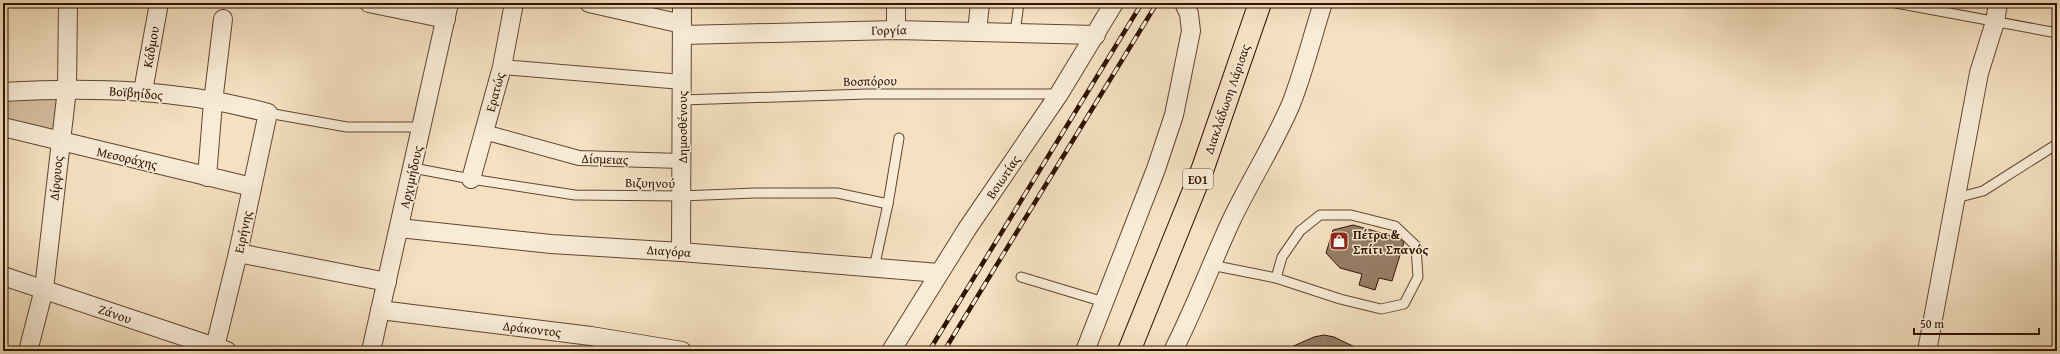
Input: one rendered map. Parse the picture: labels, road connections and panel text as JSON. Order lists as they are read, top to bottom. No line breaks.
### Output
{"streets":{"main road":["Διακλάδωση Λάρισας","ΕΟ1"],"street":["Γοργία","Κάδμου","Ερατώς","Βοϊβηίδος","Δημοσθένους","Μεσοράχης","Δίσμειας","Αρχιμήδους","Βοιωτίας","Δίρφυος","Ειρήνης","Διαγόρα","Ζάνου","Δράκοντος"],"lane":["Βοσπόρου","Βιζυηνού"]},"crossings":[["Γοργία","Δημοσθένους"],["Γοργία","Βοιωτίας"],["Κάδμου","Βοϊβηίδος"],["Βοσπόρου","Δημοσθένους"],["Βοσπόρου","Βοιωτίας"],["Ερατώς","Δίσμειας"],["Ερατώς","Βιζυηνού"],["Βοϊβηίδος","Δίρφυος"],["Βοϊβηίδος","Ειρήνης"],["Δημοσθένους","Δίσμειας"],["Δημοσθένους","Βιζυηνού"],["Δημοσθένους","Διαγόρα"],["Μεσοράχης","Δίρφυος"],["Μεσοράχης","Ειρήνης"],["Αρχιμήδους","Βιζυηνού"],["Αρχιμήδους","Διαγόρα"],["Αρχιμήδους","Δράκοντος"],["Βοιωτίας","Διαγόρα"],["Δίρφυος","Ζάνου"],["Ειρήνης","Ζάνου"]],"places":{"shop":["Πέτρα & Σπίτι Σπανός"]},"scale_bar":"50 m"}
